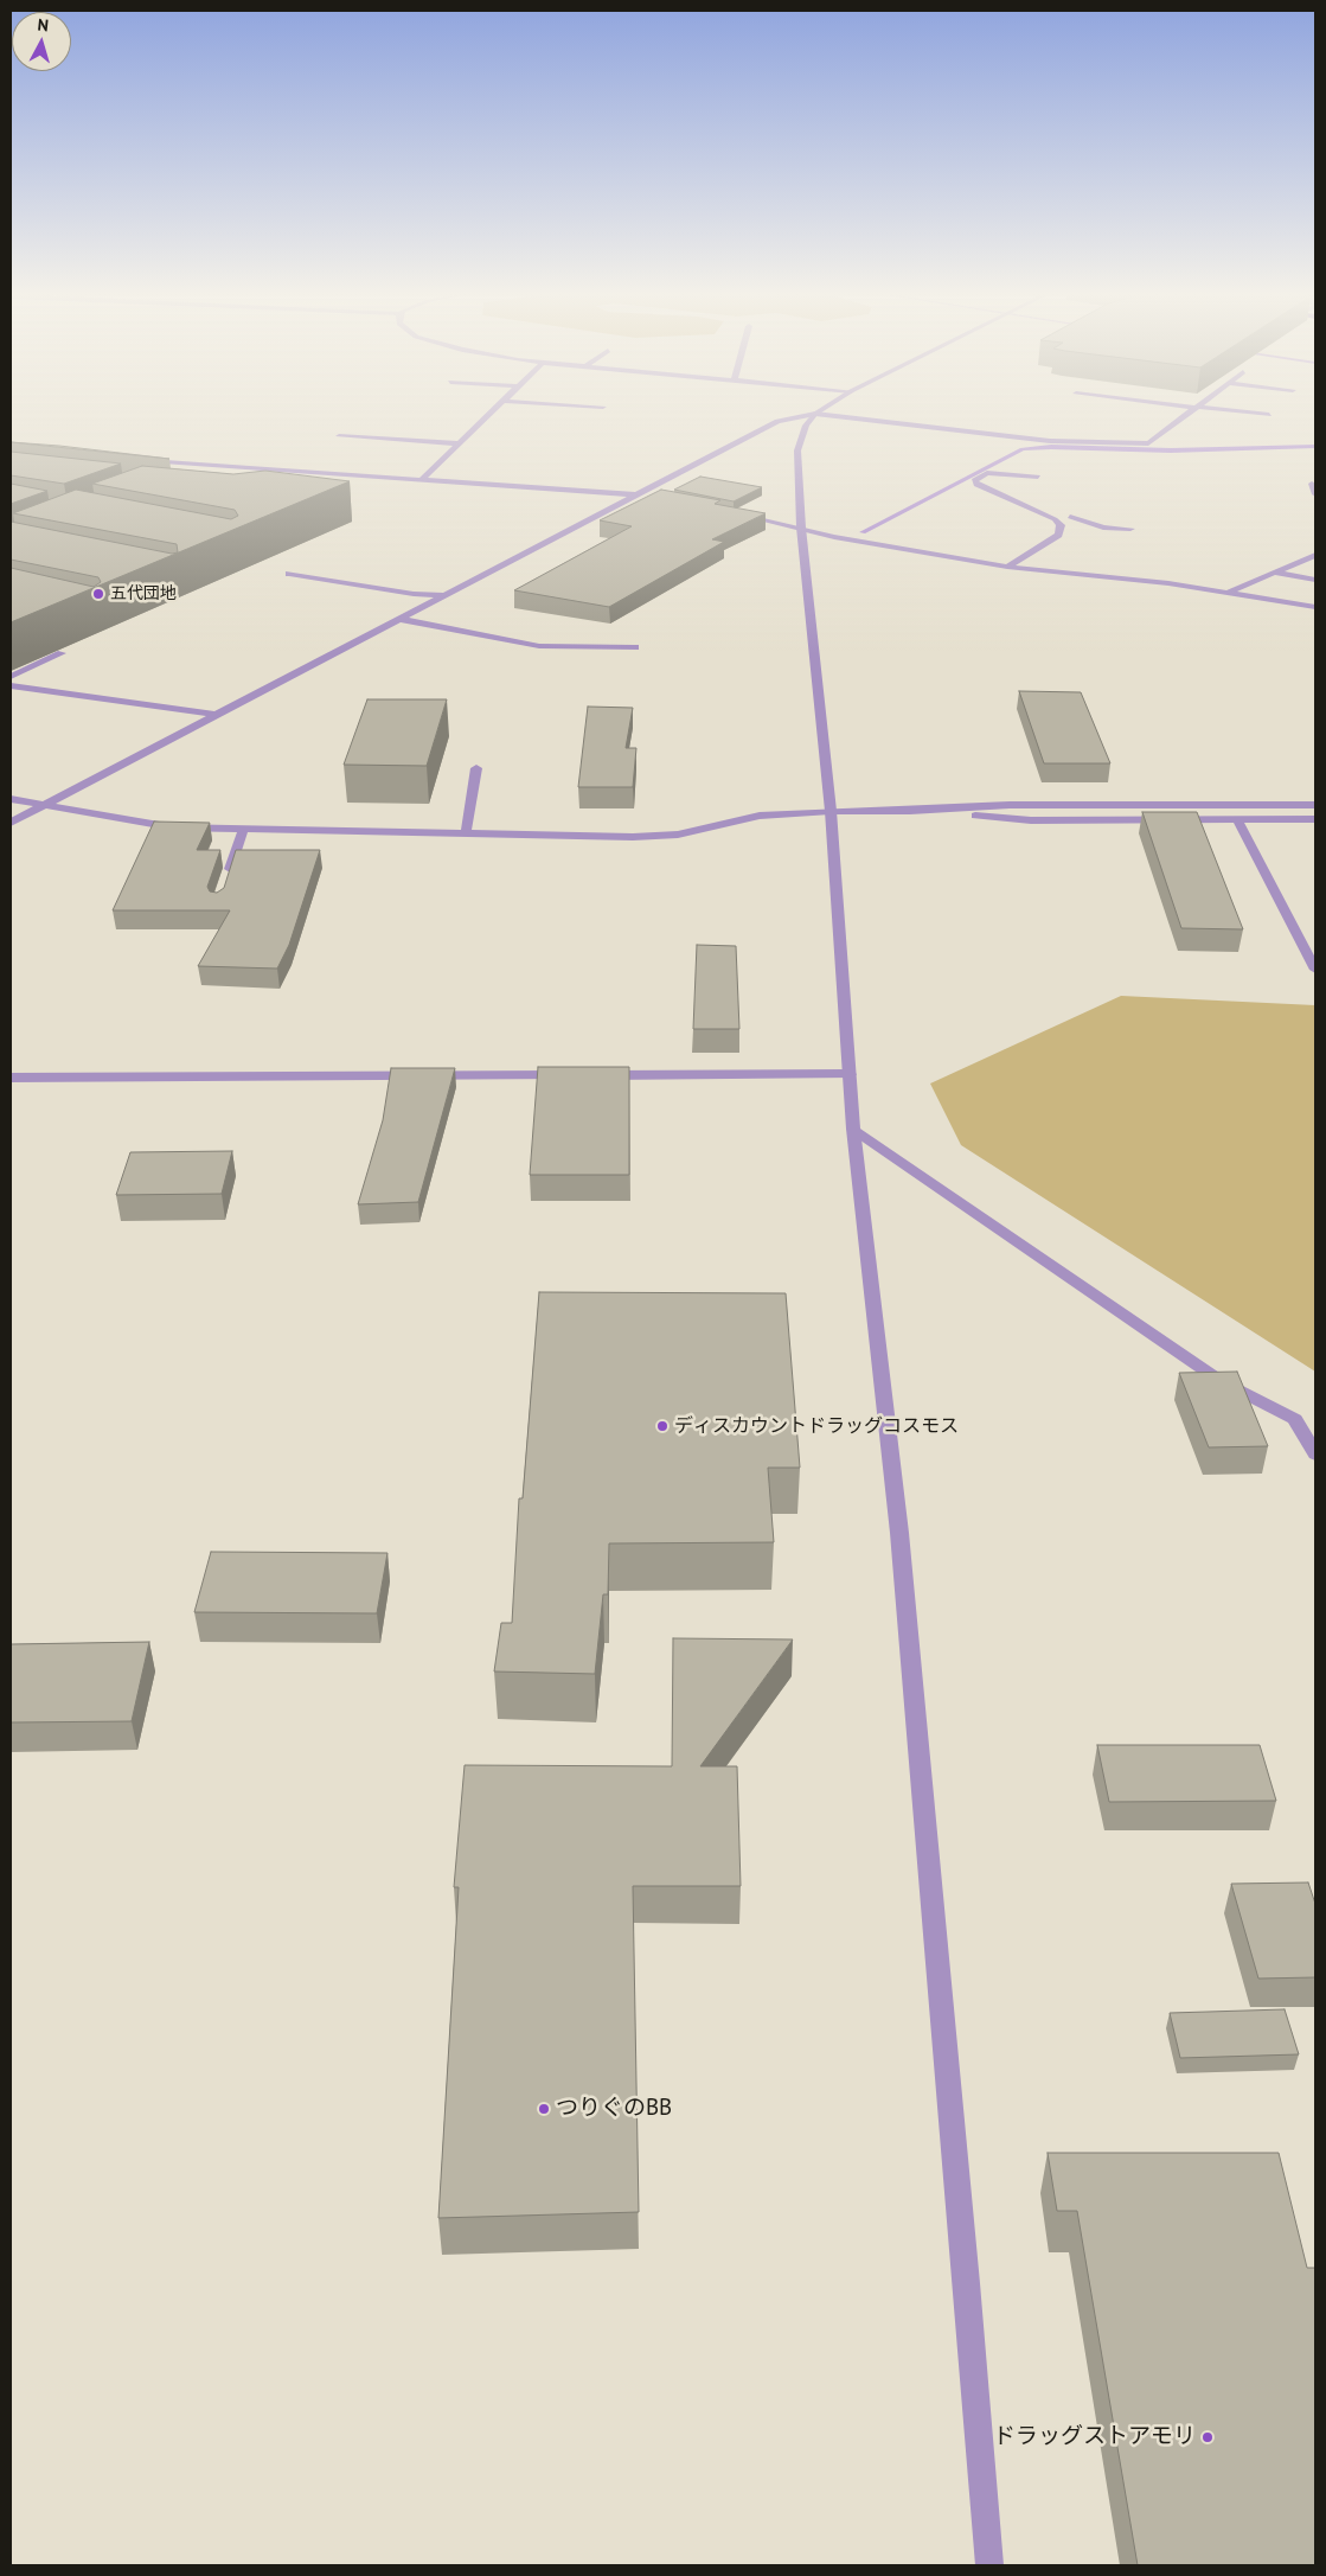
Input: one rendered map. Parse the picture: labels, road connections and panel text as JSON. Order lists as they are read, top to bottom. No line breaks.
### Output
{"places":["五代団地","ディスカウントドラッグコスモス","つりぐのBB","ドラッグストアモリ"],"north":"top"}
